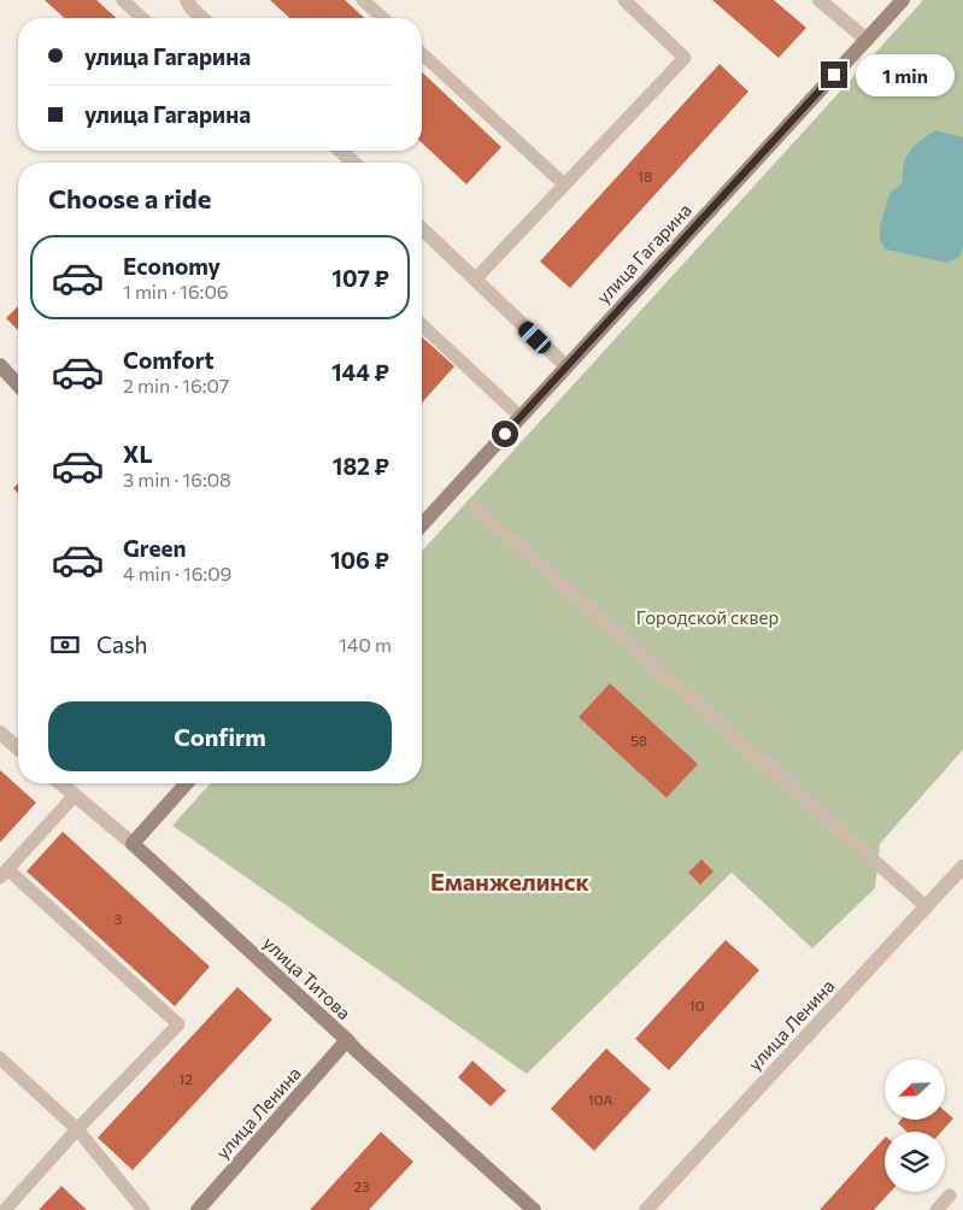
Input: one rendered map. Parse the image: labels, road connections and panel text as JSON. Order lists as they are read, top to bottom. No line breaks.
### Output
{"streets":{"main road":["улица Гагарина","улица Титова","улица Ленина"]},"crossings":[["улица Титова","улица Ленина"]],"districts":["Еманжелинск"],"parks":["Городской сквер"],"house_numbers":["18","58","3","10","12","10А","23"],"north":"bottom left","page":{"banner":["улица Гагарина","улица Гагарина"],"bubble":"1 min","heading":"Choose a ride","list":[{"name":"Economy","note":"1 min · 16:06","value":"107 ₽"},{"name":"Comfort","note":"2 min · 16:07","value":"144 ₽"},{"name":"XL","note":"3 min · 16:08","value":"182 ₽"},{"name":"Green","note":"4 min · 16:09","value":"106 ₽"}],"pay":["Cash","140 m"],"buttons":"Confirm"}}
